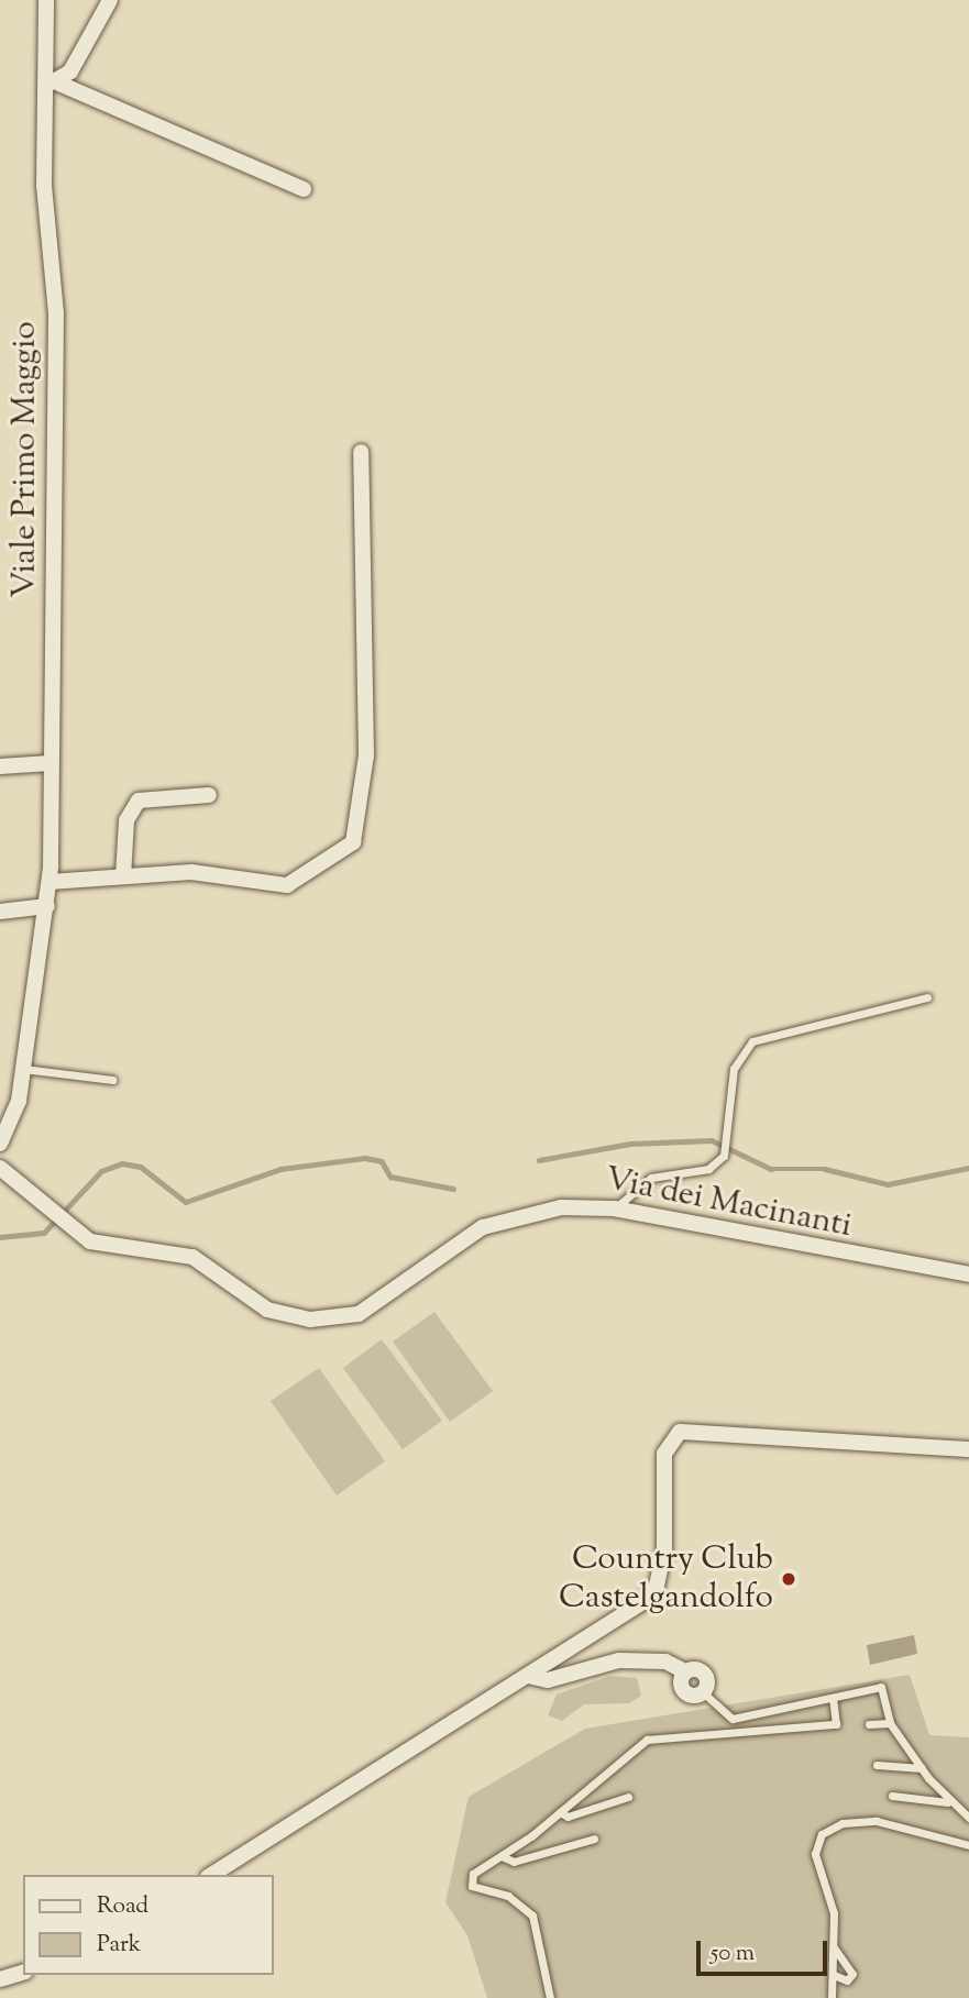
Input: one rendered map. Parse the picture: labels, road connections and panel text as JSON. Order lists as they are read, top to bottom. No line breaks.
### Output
{"streets":{"street":["Viale Primo Maggio","Via dei Macinanti"]},"places":["Country Club Castelgandolfo"],"legend":["Road","Park"],"scale_bar":"50 m"}
